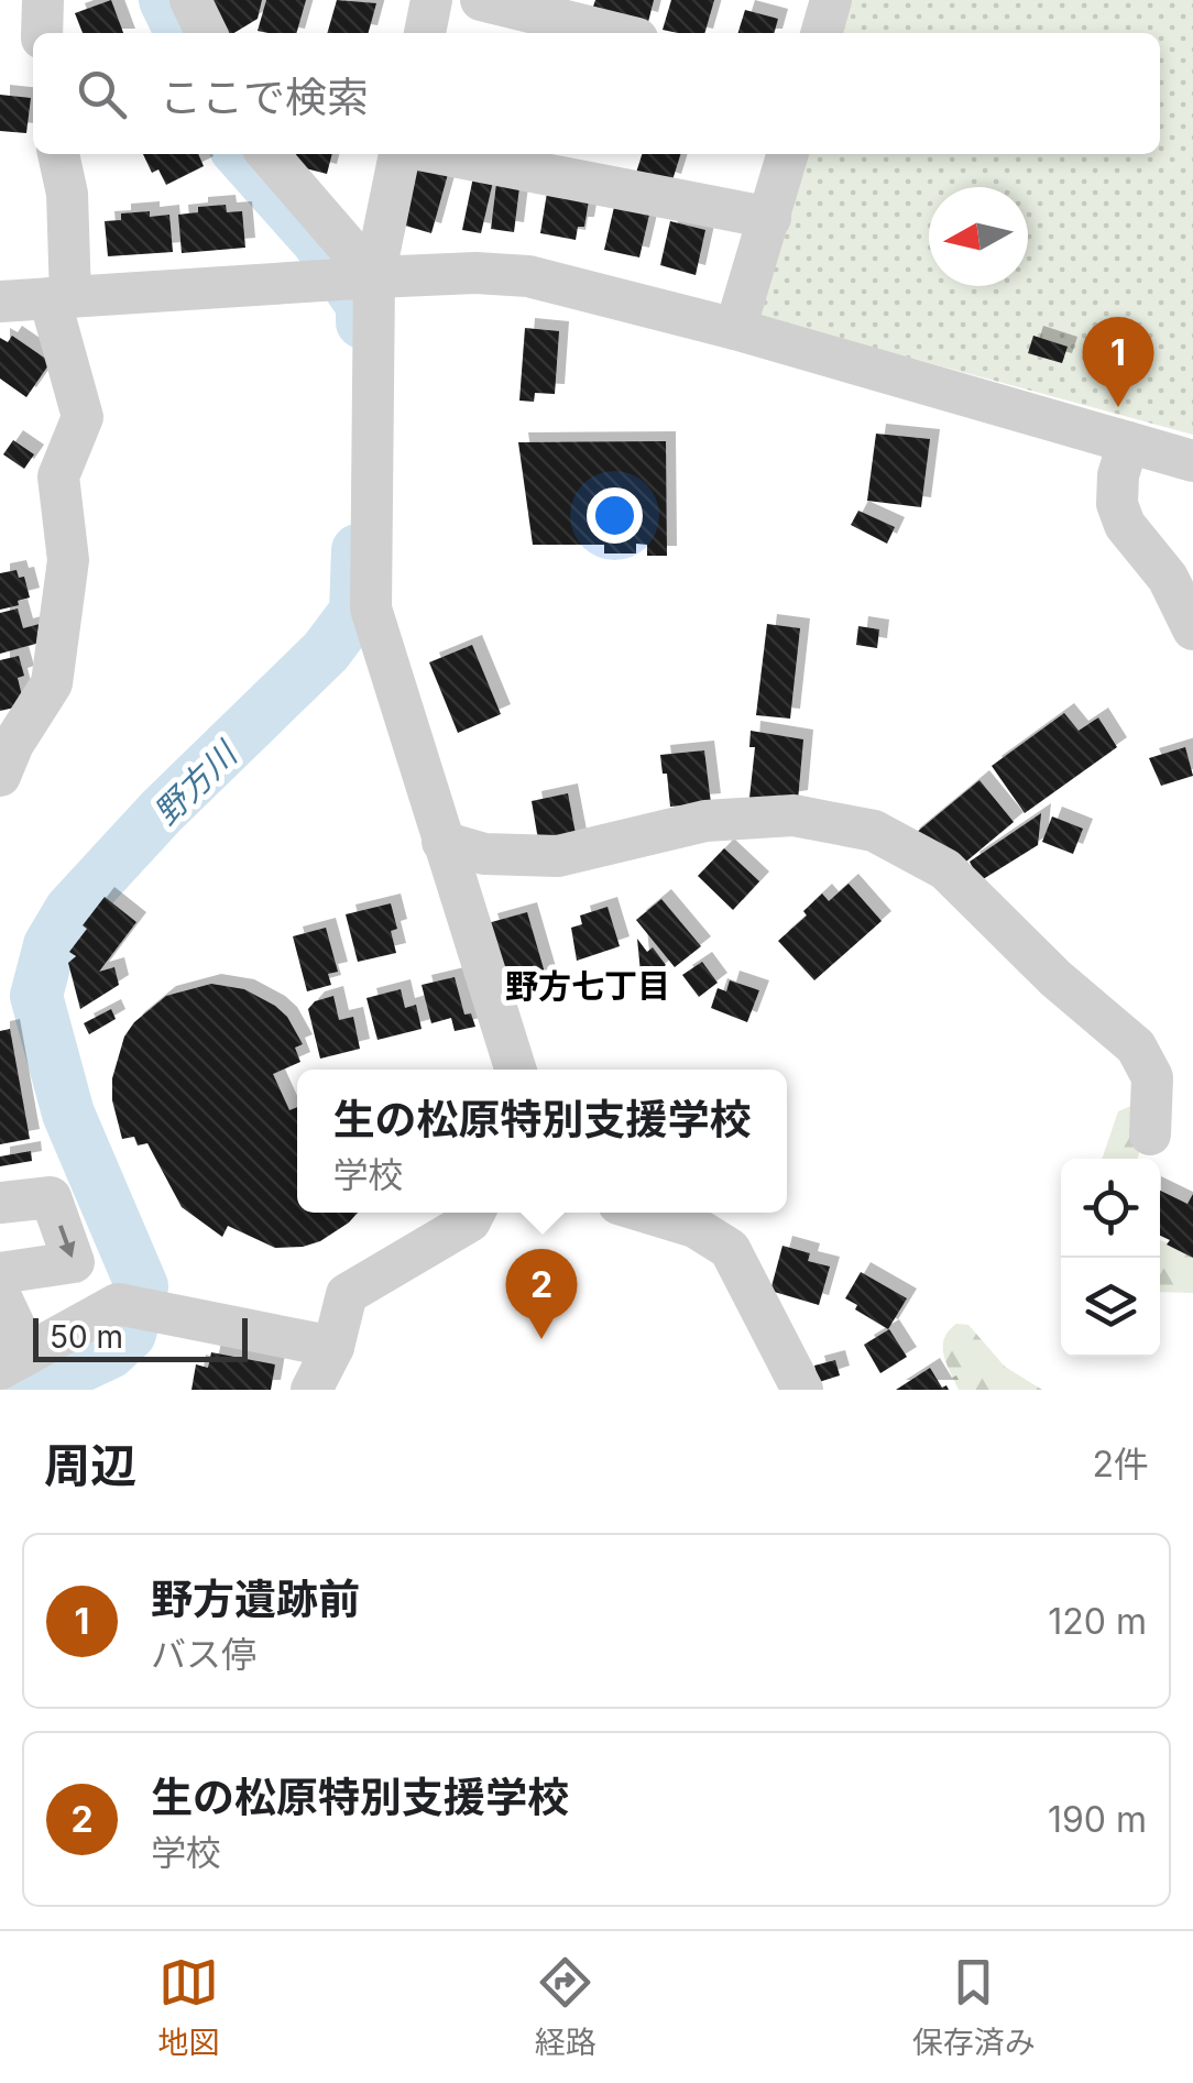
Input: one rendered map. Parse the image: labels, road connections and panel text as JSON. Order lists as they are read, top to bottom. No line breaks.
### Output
{"districts":["野方七丁目"],"water":["野方川"],"scale_bar":"50 m","north":"left","page":{"search":"ここで検索","pins":["1","2"],"popup":["生の松原特別支援学校","学校"],"scale":"50 m","heading":["周辺","2件"],"list":[{"mark":"1","name":"野方遺跡前","note":"バス停","value":"120 m"},{"mark":"2","name":"生の松原特別支援学校","note":"学校","value":"190 m"}],"nav":["地図","経路","保存済み"]}}
